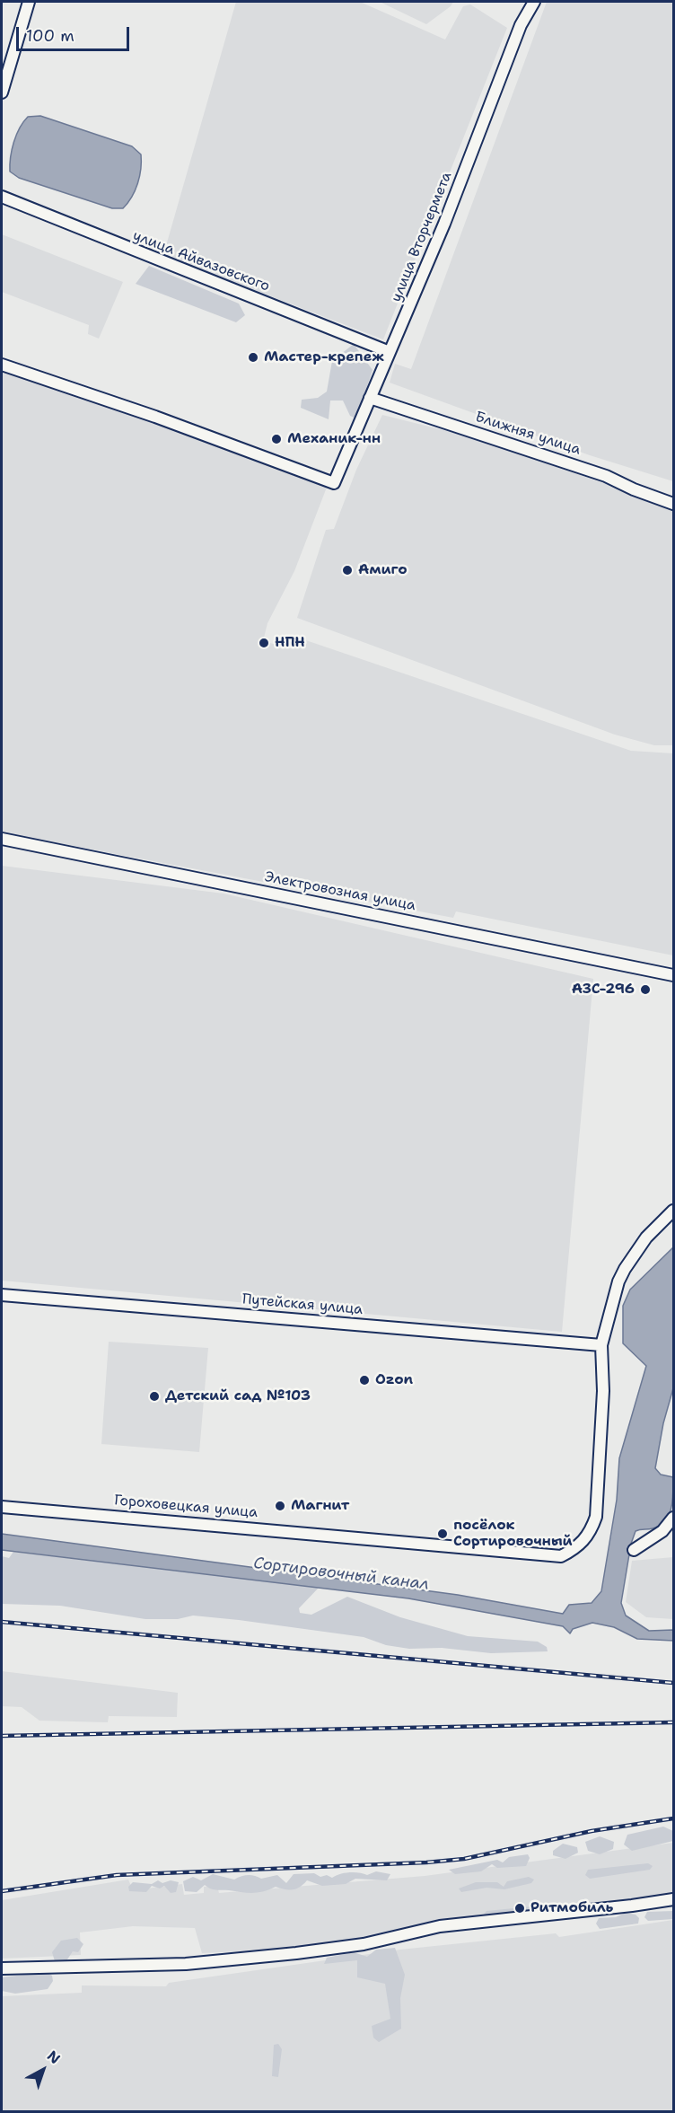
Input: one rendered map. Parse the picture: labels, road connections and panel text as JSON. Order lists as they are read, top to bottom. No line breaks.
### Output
{"streets":{"street":["улица Вторчермета","улица Айвазовского","Ближняя улица","Электровозная улица","Путейская улица","Гороховецкая улица"]},"crossings":[["улица Вторчермета","улица Айвазовского"],["улица Вторчермета","Ближняя улица"],["Путейская улица","Гороховецкая улица"]],"water":["Сортировочный канал"],"places":["Мастер-крепеж","Механик-нн","Амиго","НПН","АЗС-296","Ozon","Детский сад №103","Магнит","посёлок Сортировочный","Ритмобиль"],"scale_bar":"100 m","north":"top right"}
